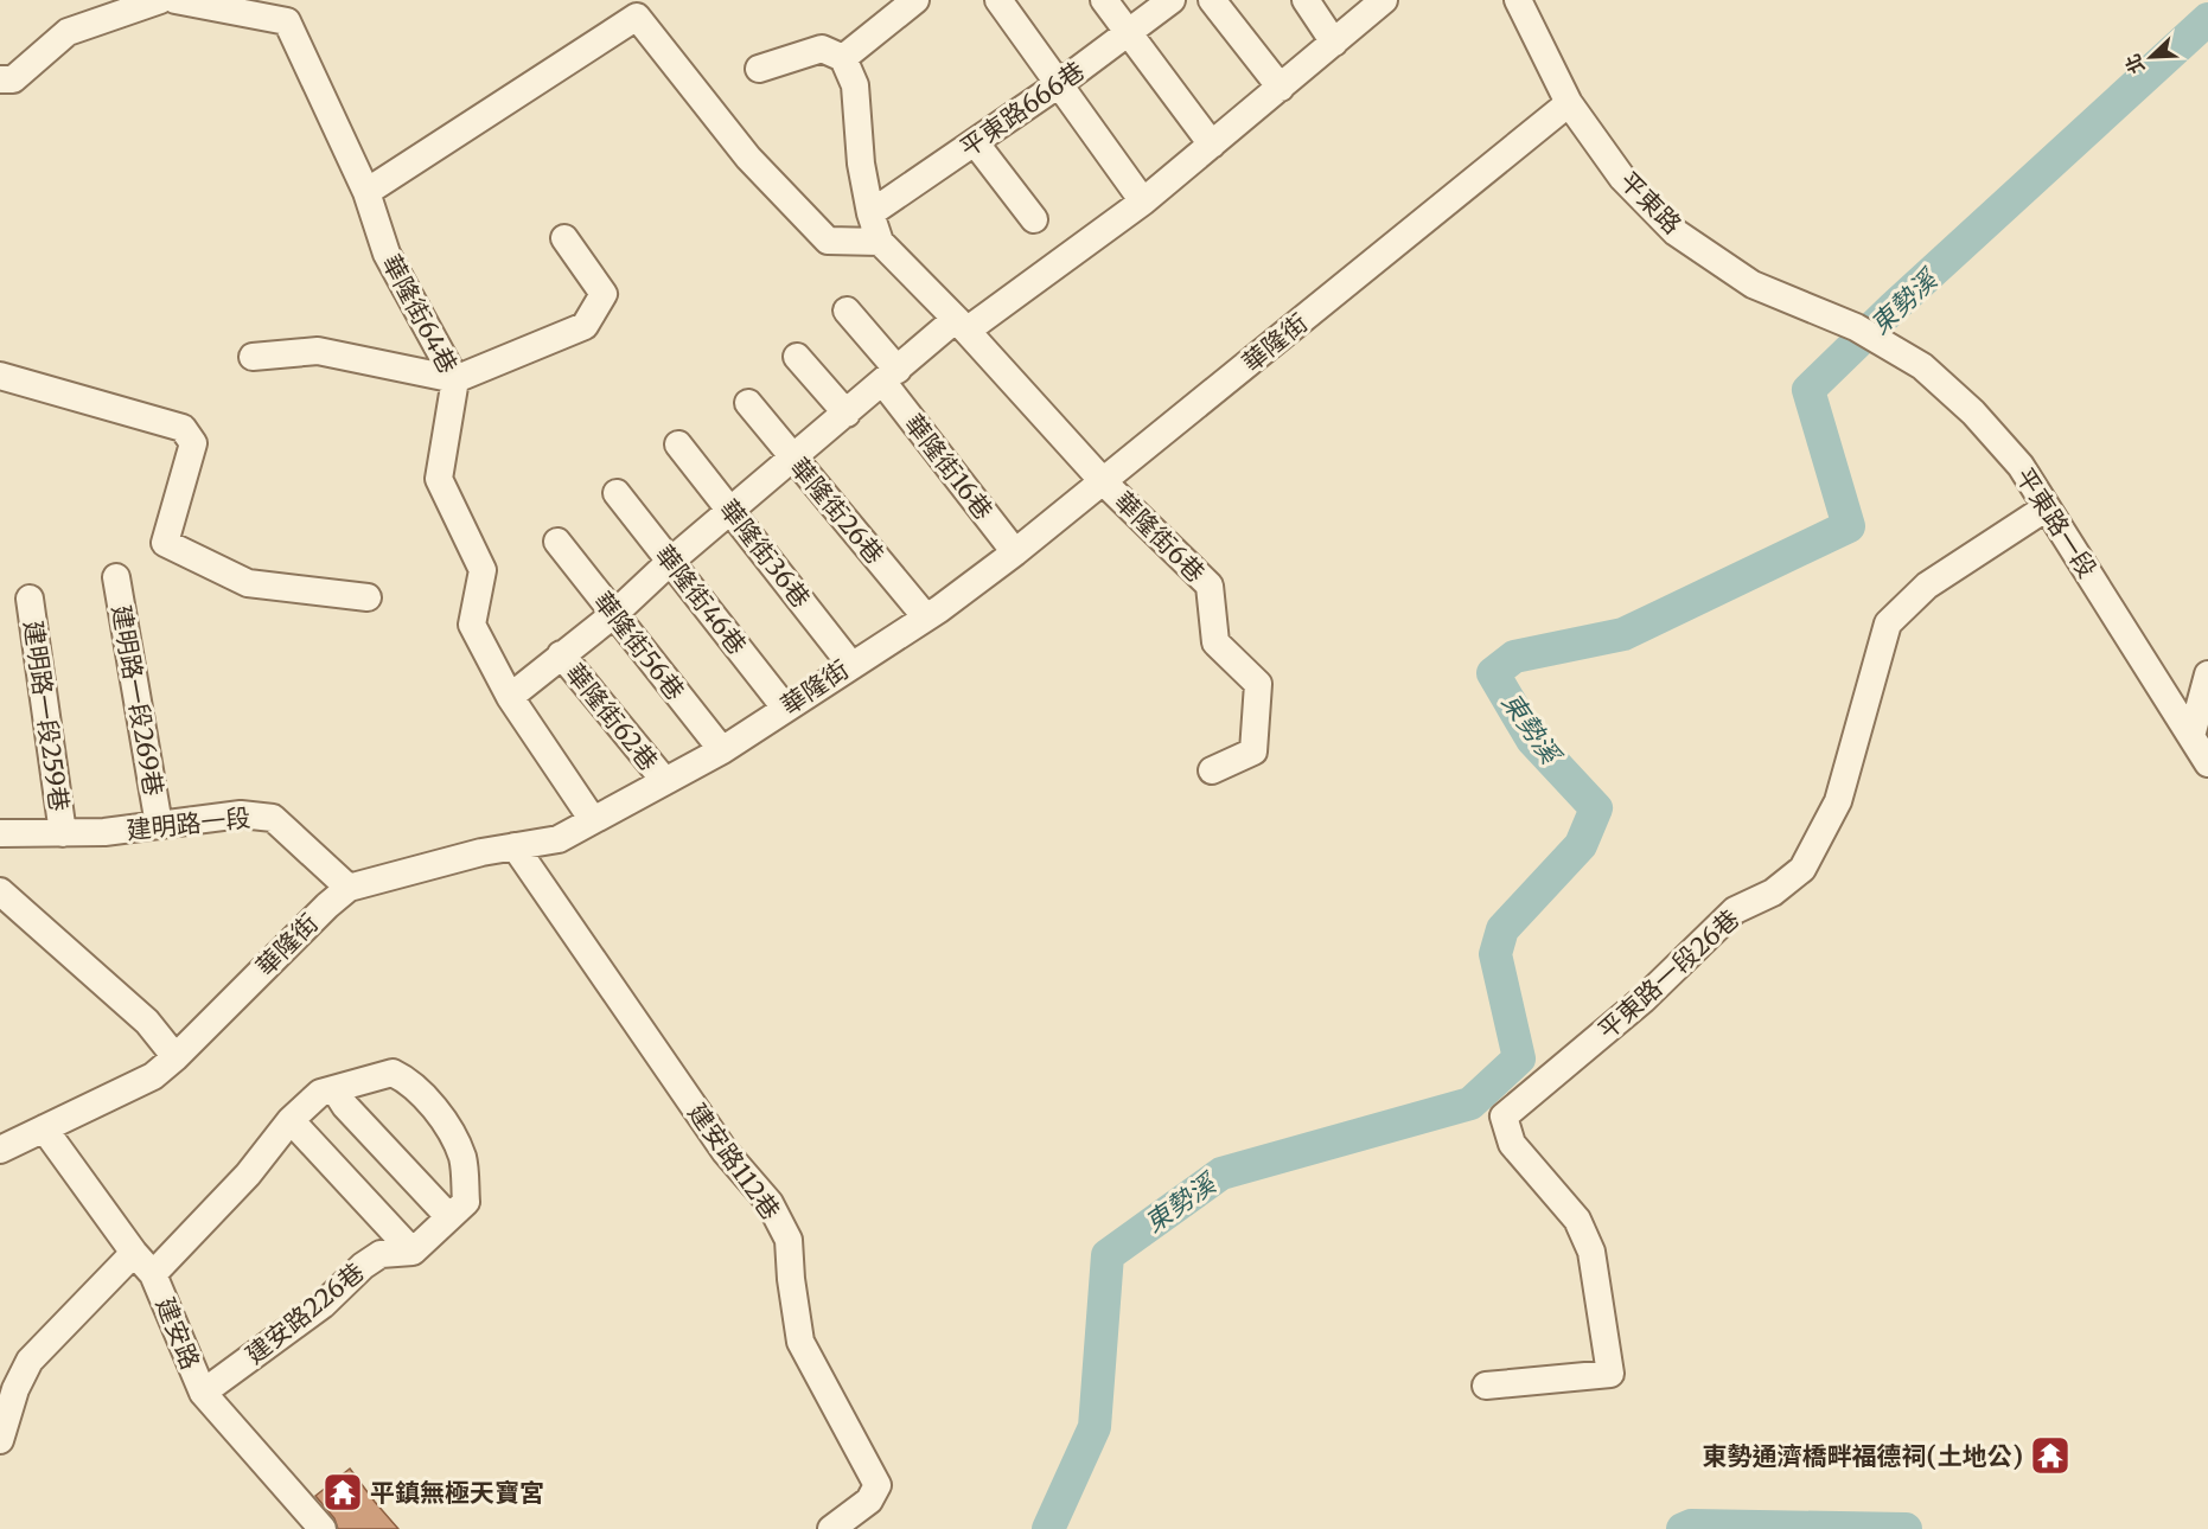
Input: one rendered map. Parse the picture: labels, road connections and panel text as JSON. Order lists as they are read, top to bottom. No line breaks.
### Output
{"streets":{"street":["平東路666巷","平東路","華隆街64巷","華隆街","華隆街16巷","華隆街26巷","平東路一段","華隆街6巷","華隆街36巷","華隆街46巷","華隆街56巷","建明路一段269巷","建明路一段259巷","華隆街62巷","建明路一段","平東路一段26巷","建安路112巷","建安路226巷","建安路"]},"crossings":[["平東路","華隆街"],["平東路","平東路一段"],["華隆街64巷","華隆街"],["華隆街","華隆街16巷"],["華隆街","華隆街26巷"],["華隆街","華隆街6巷"],["華隆街","華隆街36巷"],["華隆街","華隆街46巷"],["華隆街","華隆街56巷"],["華隆街","華隆街62巷"],["華隆街","建明路一段"],["華隆街","建安路112巷"],["華隆街","建安路"],["平東路一段","平東路一段26巷"],["建明路一段269巷","建明路一段"],["建明路一段259巷","建明路一段"],["建安路226巷","建安路"]],"water":["東勢溪"],"places":{"temple":["東勢通濟橋畔福德祠(土地公)","平鎮無極天寶宮"]},"north":"bottom left"}
